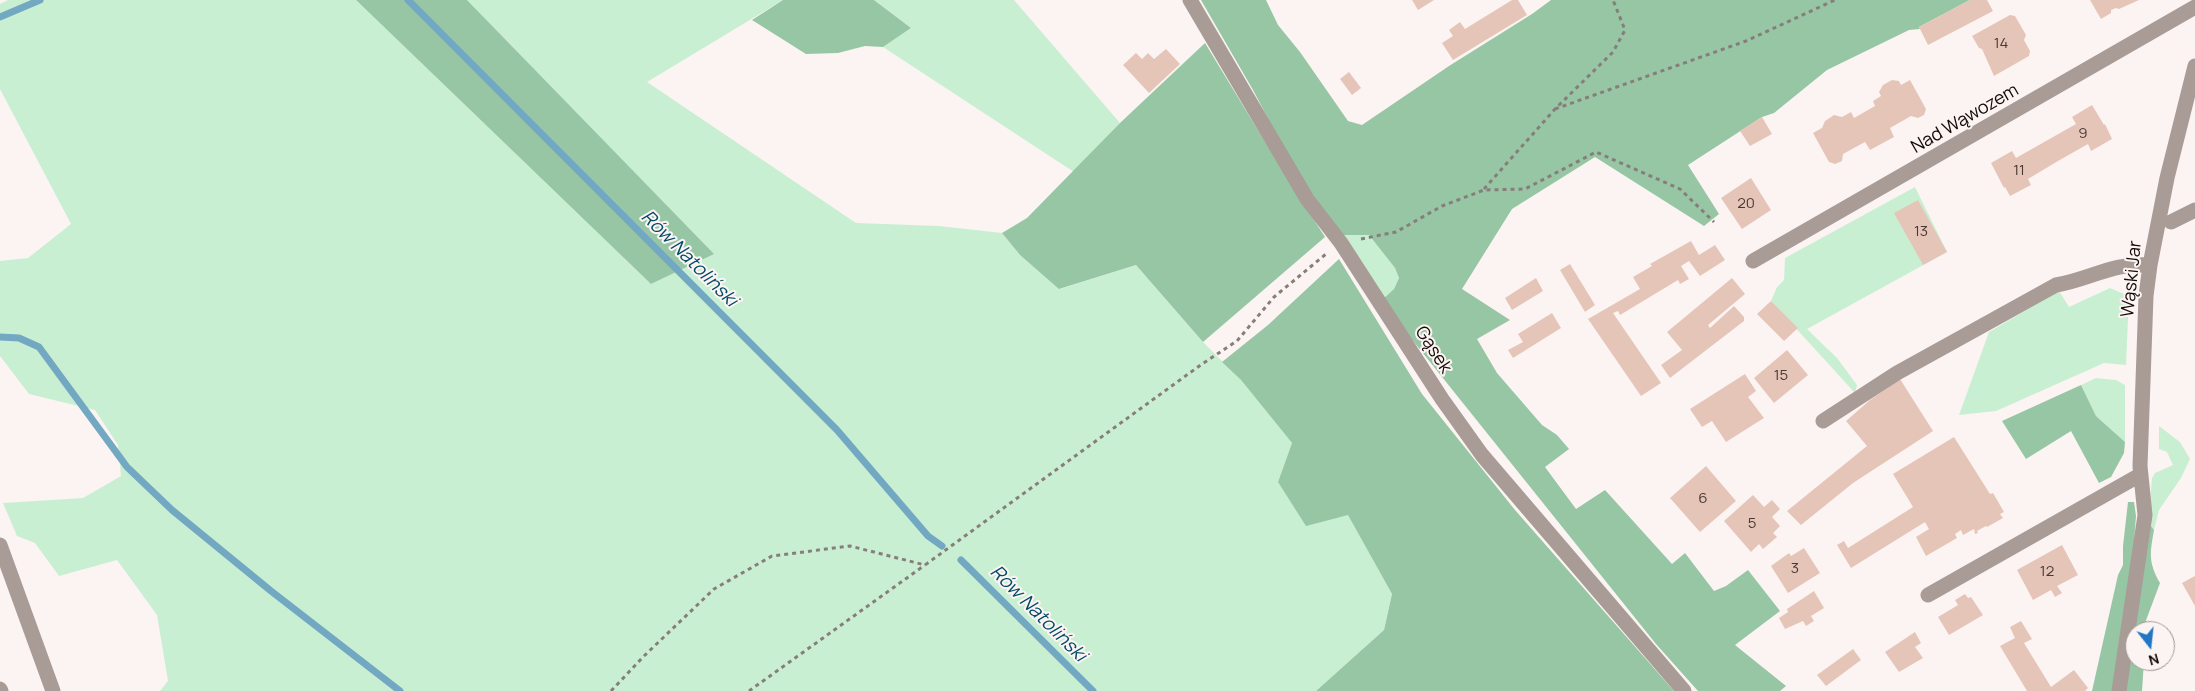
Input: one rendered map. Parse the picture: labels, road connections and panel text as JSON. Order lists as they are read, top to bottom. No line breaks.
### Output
{"streets":{"street":["Nad Wąwozem","Wąski Jar","Gąsek"]},"water":["Rów Natoliński"],"house_numbers":["14","9","11","20","13","15","6","5","3","12"],"north":"bottom"}
